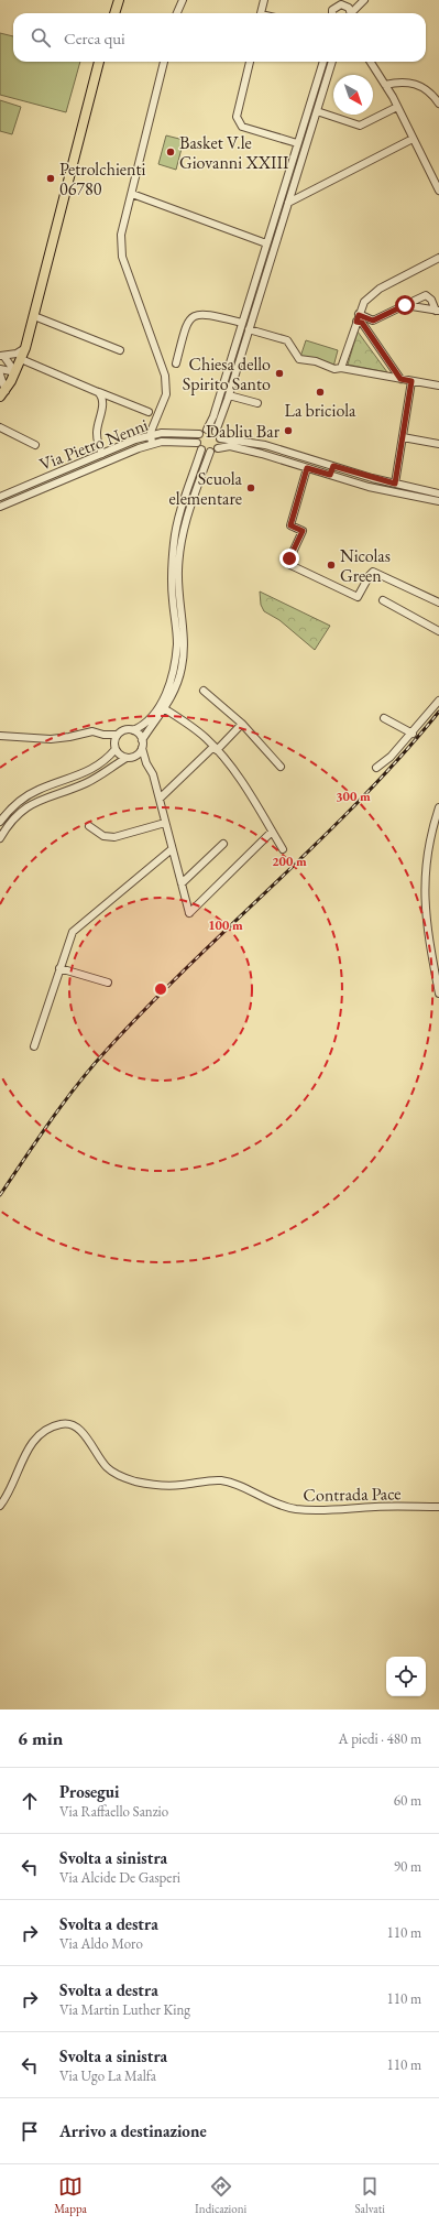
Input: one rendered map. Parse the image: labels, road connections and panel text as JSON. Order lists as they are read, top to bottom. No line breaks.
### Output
{"streets":{"street":["Via Pietro Nenni","Contrada Pace"]},"places":["Basket V.le Giovanni XXIII","Petrolchienti 06780","Chiesa dello Spirito Santo","La briciola","Dabliu Bar","Scuola elementare","Nicolas Green"],"north":"bottom right","page":{"search":"Cerca qui","heading":["6 min","A piedi · 480 m"],"list":[["Prosegui","Via Raffaello Sanzio","60 m"],["Svolta a sinistra","Via Alcide De Gasperi","90 m"],["Svolta a destra","Via Aldo Moro","110 m"],["Svolta a destra","Via Martin Luther King","110 m"],["Svolta a sinistra","Via Ugo La Malfa","110 m"],"Arrivo a destinazione"],"nav":["Mappa","Indicazioni","Salvati"]},"rings":["300 m","200 m","100 m"]}
